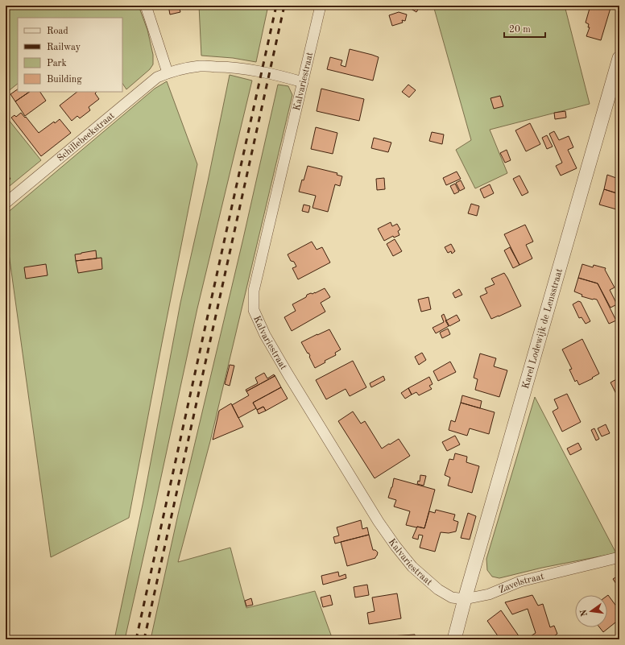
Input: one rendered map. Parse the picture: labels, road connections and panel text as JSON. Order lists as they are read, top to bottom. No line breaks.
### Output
{"streets":{"street":["Kalvariestraat","Schillebeekstraat","Karel Lodewijk de Lensstraat","Zavelstraat"]},"crossings":[["Kalvariestraat","Schillebeekstraat"],["Kalvariestraat","Karel Lodewijk de Lensstraat"],["Kalvariestraat","Zavelstraat"],["Karel Lodewijk de Lensstraat","Zavelstraat"]],"legend":["Road","Railway","Park","Building"],"scale_bar":"20 m","north":"left"}
